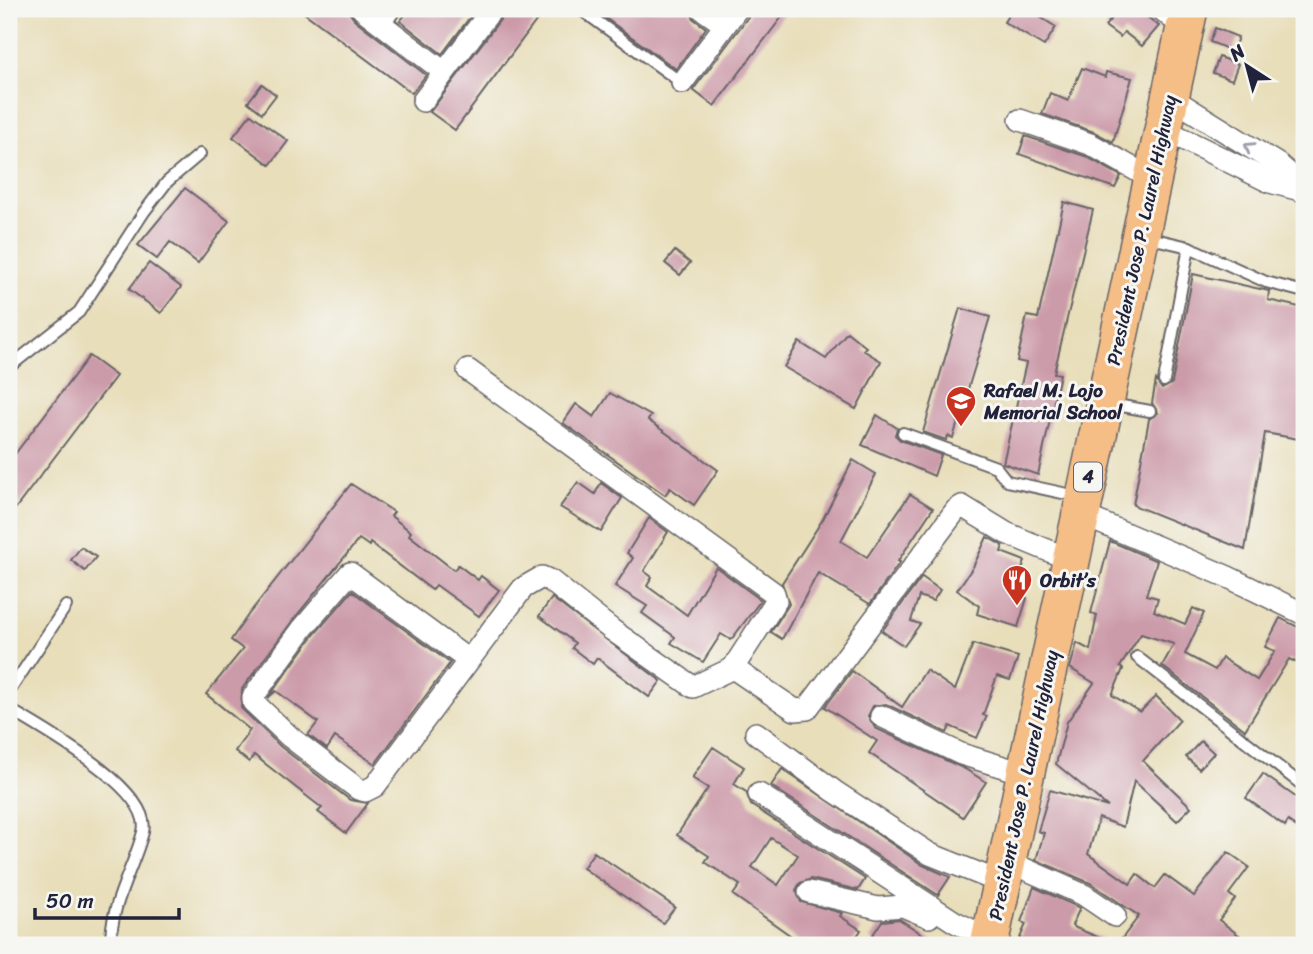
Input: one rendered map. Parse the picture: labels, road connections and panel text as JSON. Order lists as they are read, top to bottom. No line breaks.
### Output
{"streets":{"highway":["President Jose P. Laurel Highway","4"]},"places":{"school or university":["Rafael M. Lojo Memorial School"],"restaurant":["Orbit’s"]},"scale_bar":"50 m","north":"top left"}
